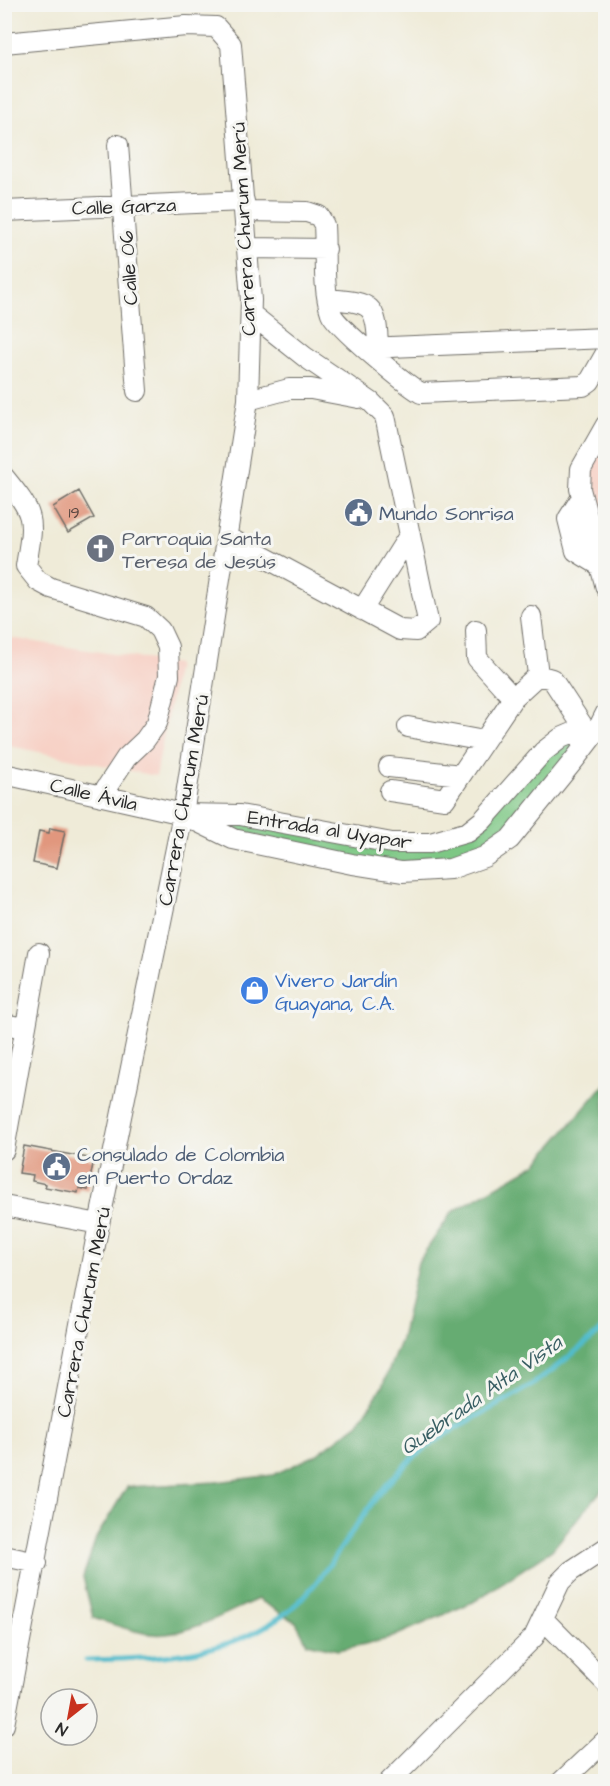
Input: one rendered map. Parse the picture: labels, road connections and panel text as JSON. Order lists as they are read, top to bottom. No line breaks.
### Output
{"streets":{"street":["Calle Garza","Carrera Churum Merú","Calle 06","Calle Ávila","Entrada al Uyapar"]},"crossings":[["Calle Garza","Carrera Churum Merú"],["Calle Garza","Calle 06"],["Carrera Churum Merú","Calle Ávila"],["Carrera Churum Merú","Entrada al Uyapar"],["Calle Ávila","Entrada al Uyapar"]],"water":["Quebrada Alta Vista"],"places":{"public building":["Mundo Sonrisa","Consulado de Colombia en Puerto Ordaz"],"church":["Parroquia Santa Teresa de Jesús"],"shop":["Vivero Jardín Guayana, C.A."]},"house_numbers":["19"],"north":"bottom left"}
